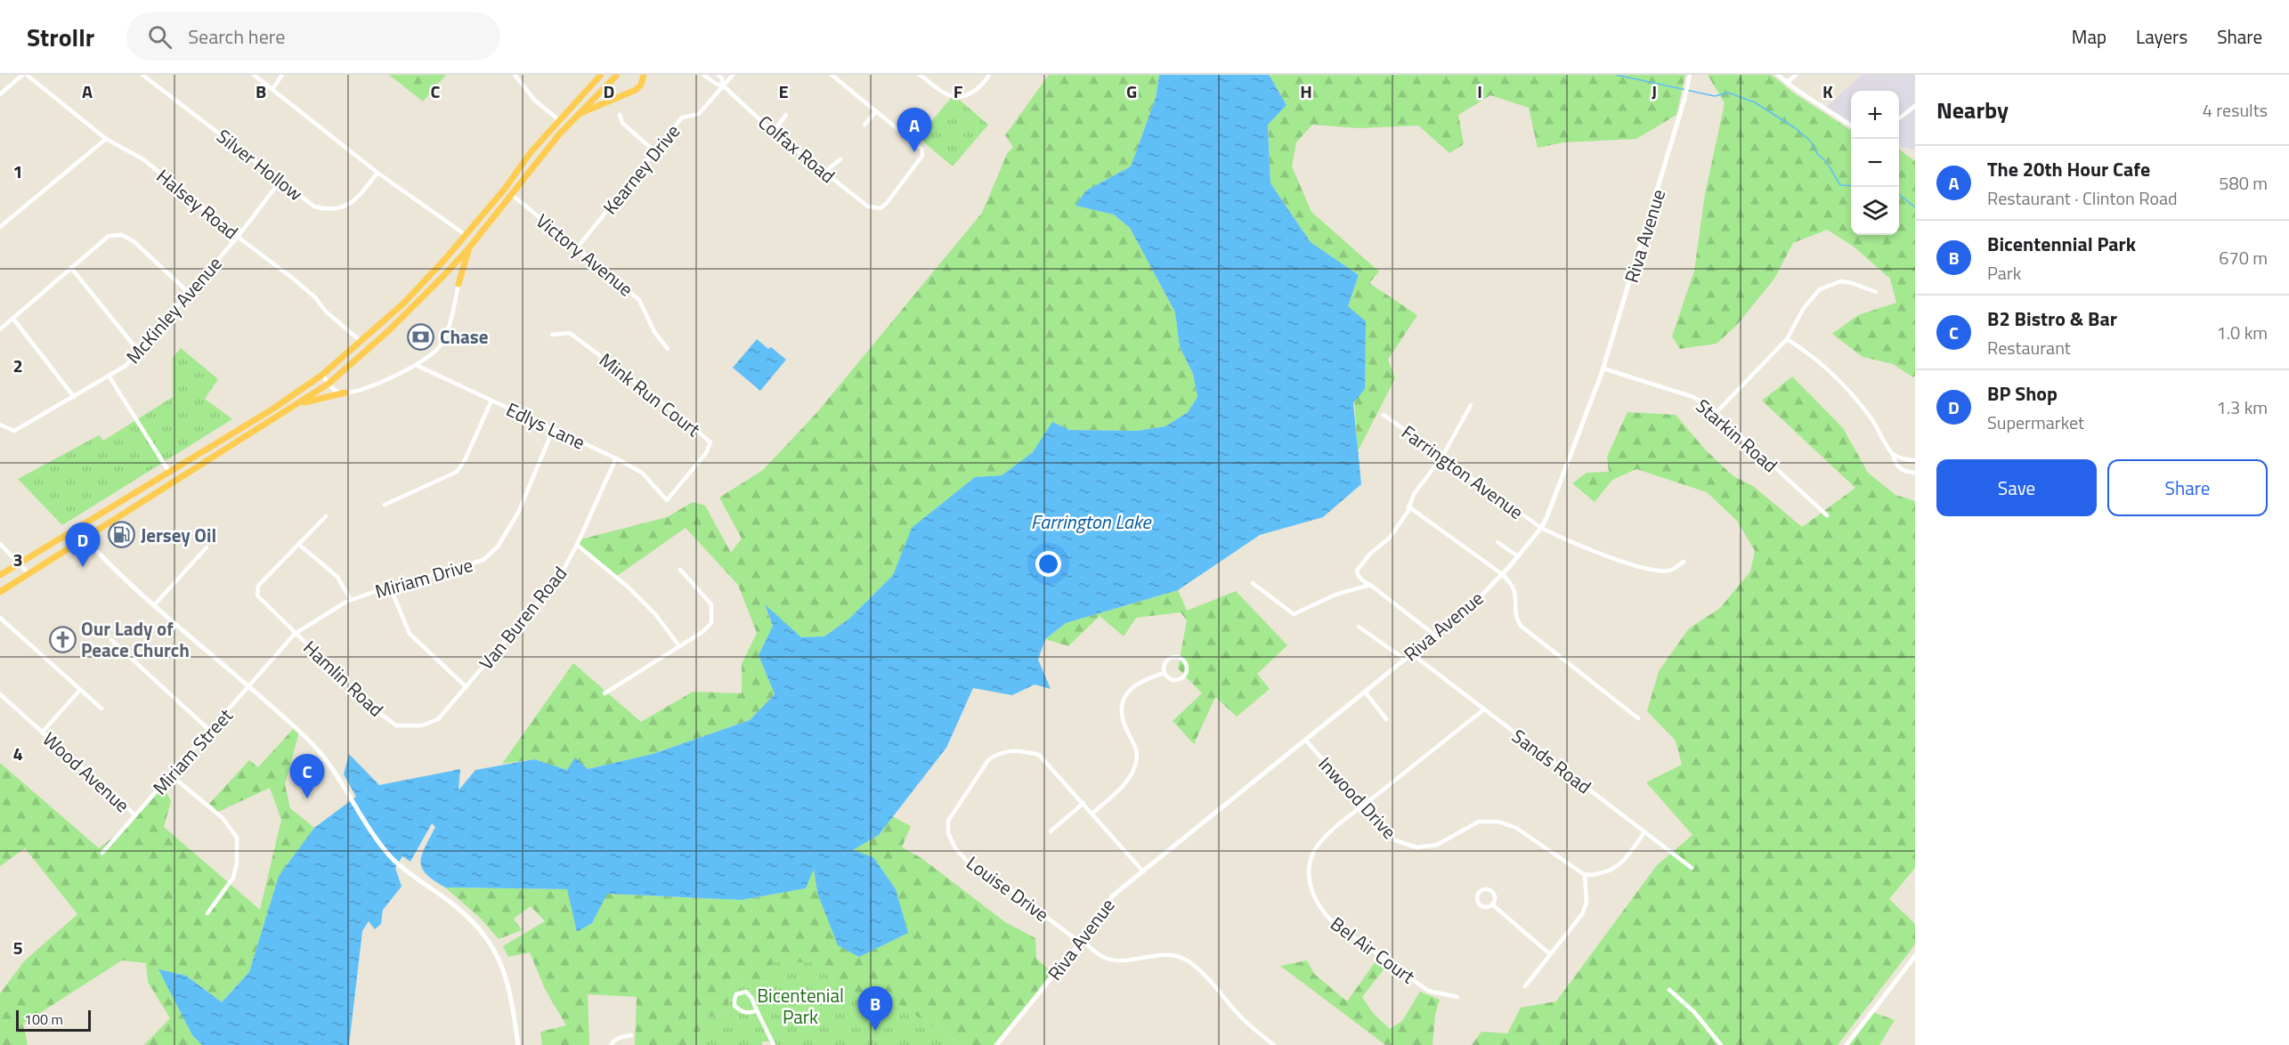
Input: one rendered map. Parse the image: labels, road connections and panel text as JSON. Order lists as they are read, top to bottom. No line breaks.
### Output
{"streets":{"street":["Colfax Road","Silver Hollow","Kearney Drive","Halsey Road","Riva Avenue","Victory Avenue","McKinley Avenue","Mink Run Court","Edlys Lane","Starkin Road","Farrington Avenue","Miriam Drive","Van Buren Road","Hamlin Road","Miriam Street","Sands Road","Wood Avenue","Inwood Drive","Louise Drive","Bel Air Court"]},"crossings":[["Colfax Road","Kearney Drive"],["Silver Hollow","McKinley Avenue"],["Kearney Drive","Victory Avenue"],["Halsey Road","McKinley Avenue"],["Riva Avenue","Starkin Road"],["Riva Avenue","Farrington Avenue"],["Riva Avenue","Sands Road"],["Riva Avenue","Inwood Drive"],["Riva Avenue","Louise Drive"],["Mink Run Court","Edlys Lane"],["Edlys Lane","Miriam Drive"],["Edlys Lane","Van Buren Road"],["Miriam Drive","Hamlin Road"],["Miriam Drive","Miriam Street"],["Van Buren Road","Hamlin Road"],["Miriam Street","Wood Avenue"],["Sands Road","Bel Air Court"],["Inwood Drive","Bel Air Court"]],"water":["Farrington Lake"],"parks":["Bicentenial Park"],"places":{"bank":["Chase"],"fuel station":["Jersey Oil"],"church":["Our Lady of Peace Church"]},"scale_bar":"100 m","page":{"header":"Strollr","search":"Search here","nav":["Map","Layers","Share"],"heading":["Nearby","4 results"],"map_buttons":["+","−"],"pins":["A","D","C","B"],"list":[{"mark":"A","name":"The 20th Hour Cafe","note":"Restaurant · Clinton Road","value":"580 m"},{"mark":"B","name":"Bicentennial Park","note":"Park","value":"670 m"},{"mark":"C","name":"B2 Bistro & Bar","note":"Restaurant","value":"1.0 km"},{"mark":"D","name":"BP Shop","note":"Supermarket","value":"1.3 km"}],"buttons":["Save","Share"],"scale":"100 m"},"grid":{"columns":["A","B","C","D","E","F","G","H","I","J","K"],"rows":["1","2","3","4","5"]}}
